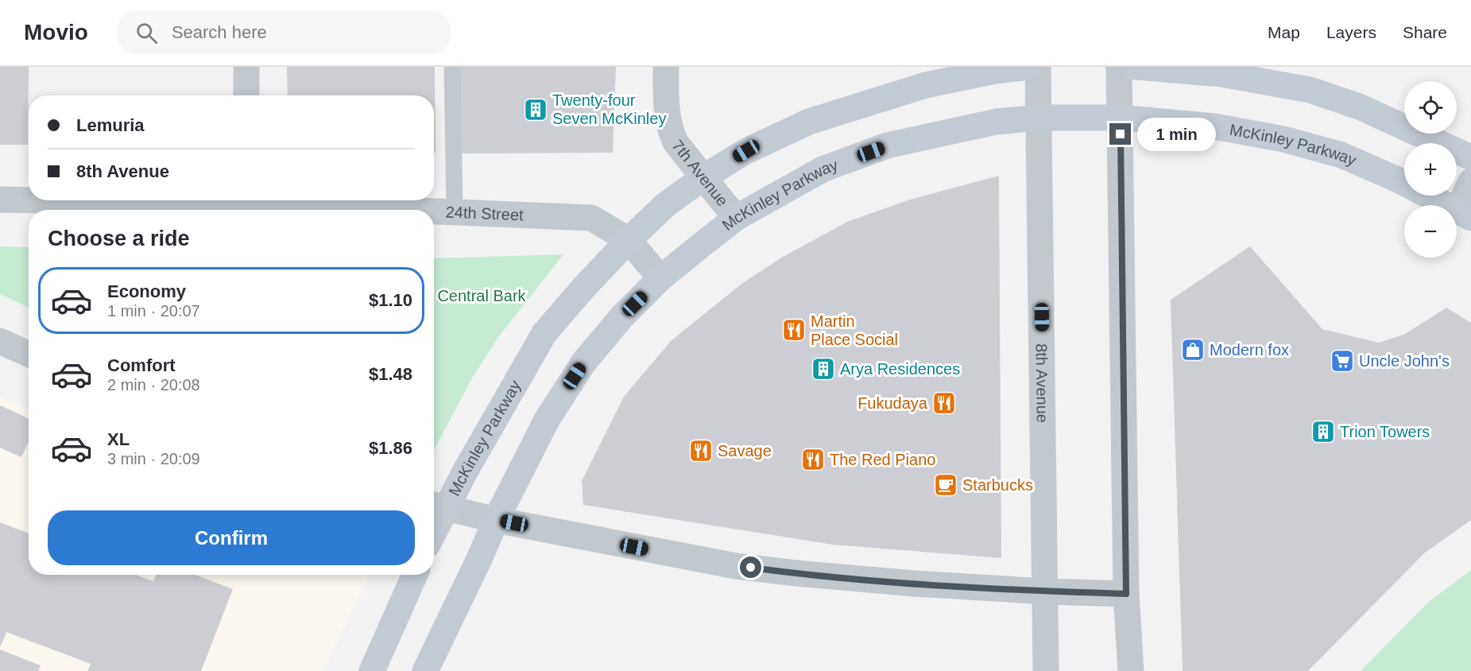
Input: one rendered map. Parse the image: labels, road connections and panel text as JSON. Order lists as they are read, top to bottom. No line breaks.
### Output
{"streets":{"main road":["McKinley Parkway"],"street":["7th Avenue","24th Street","8th Avenue"]},"crossings":[["McKinley Parkway","7th Avenue"],["McKinley Parkway","24th Street"],["McKinley Parkway","8th Avenue"]],"parks":["Central Bark"],"places":{"building":["Twenty-four Seven McKinley","Arya Residences","Trion Towers"],"restaurant":["Martin Place Social","Fukudaya","Savage","The Red Piano"],"shop":["Modern fox"],"supermarket":["Uncle John's"],"cafe":["Starbucks"]},"page":{"header":"Movio","search":"Search here","nav":["Map","Layers","Share"],"map_buttons":["+","−"],"banner":["Lemuria","8th Avenue"],"bubble":"1 min","heading":"Choose a ride","list":[{"name":"Economy","note":"1 min · 20:07","value":"$1.10"},{"name":"Comfort","note":"2 min · 20:08","value":"$1.48"},{"name":"XL","note":"3 min · 20:09","value":"$1.86"}],"buttons":"Confirm"}}
